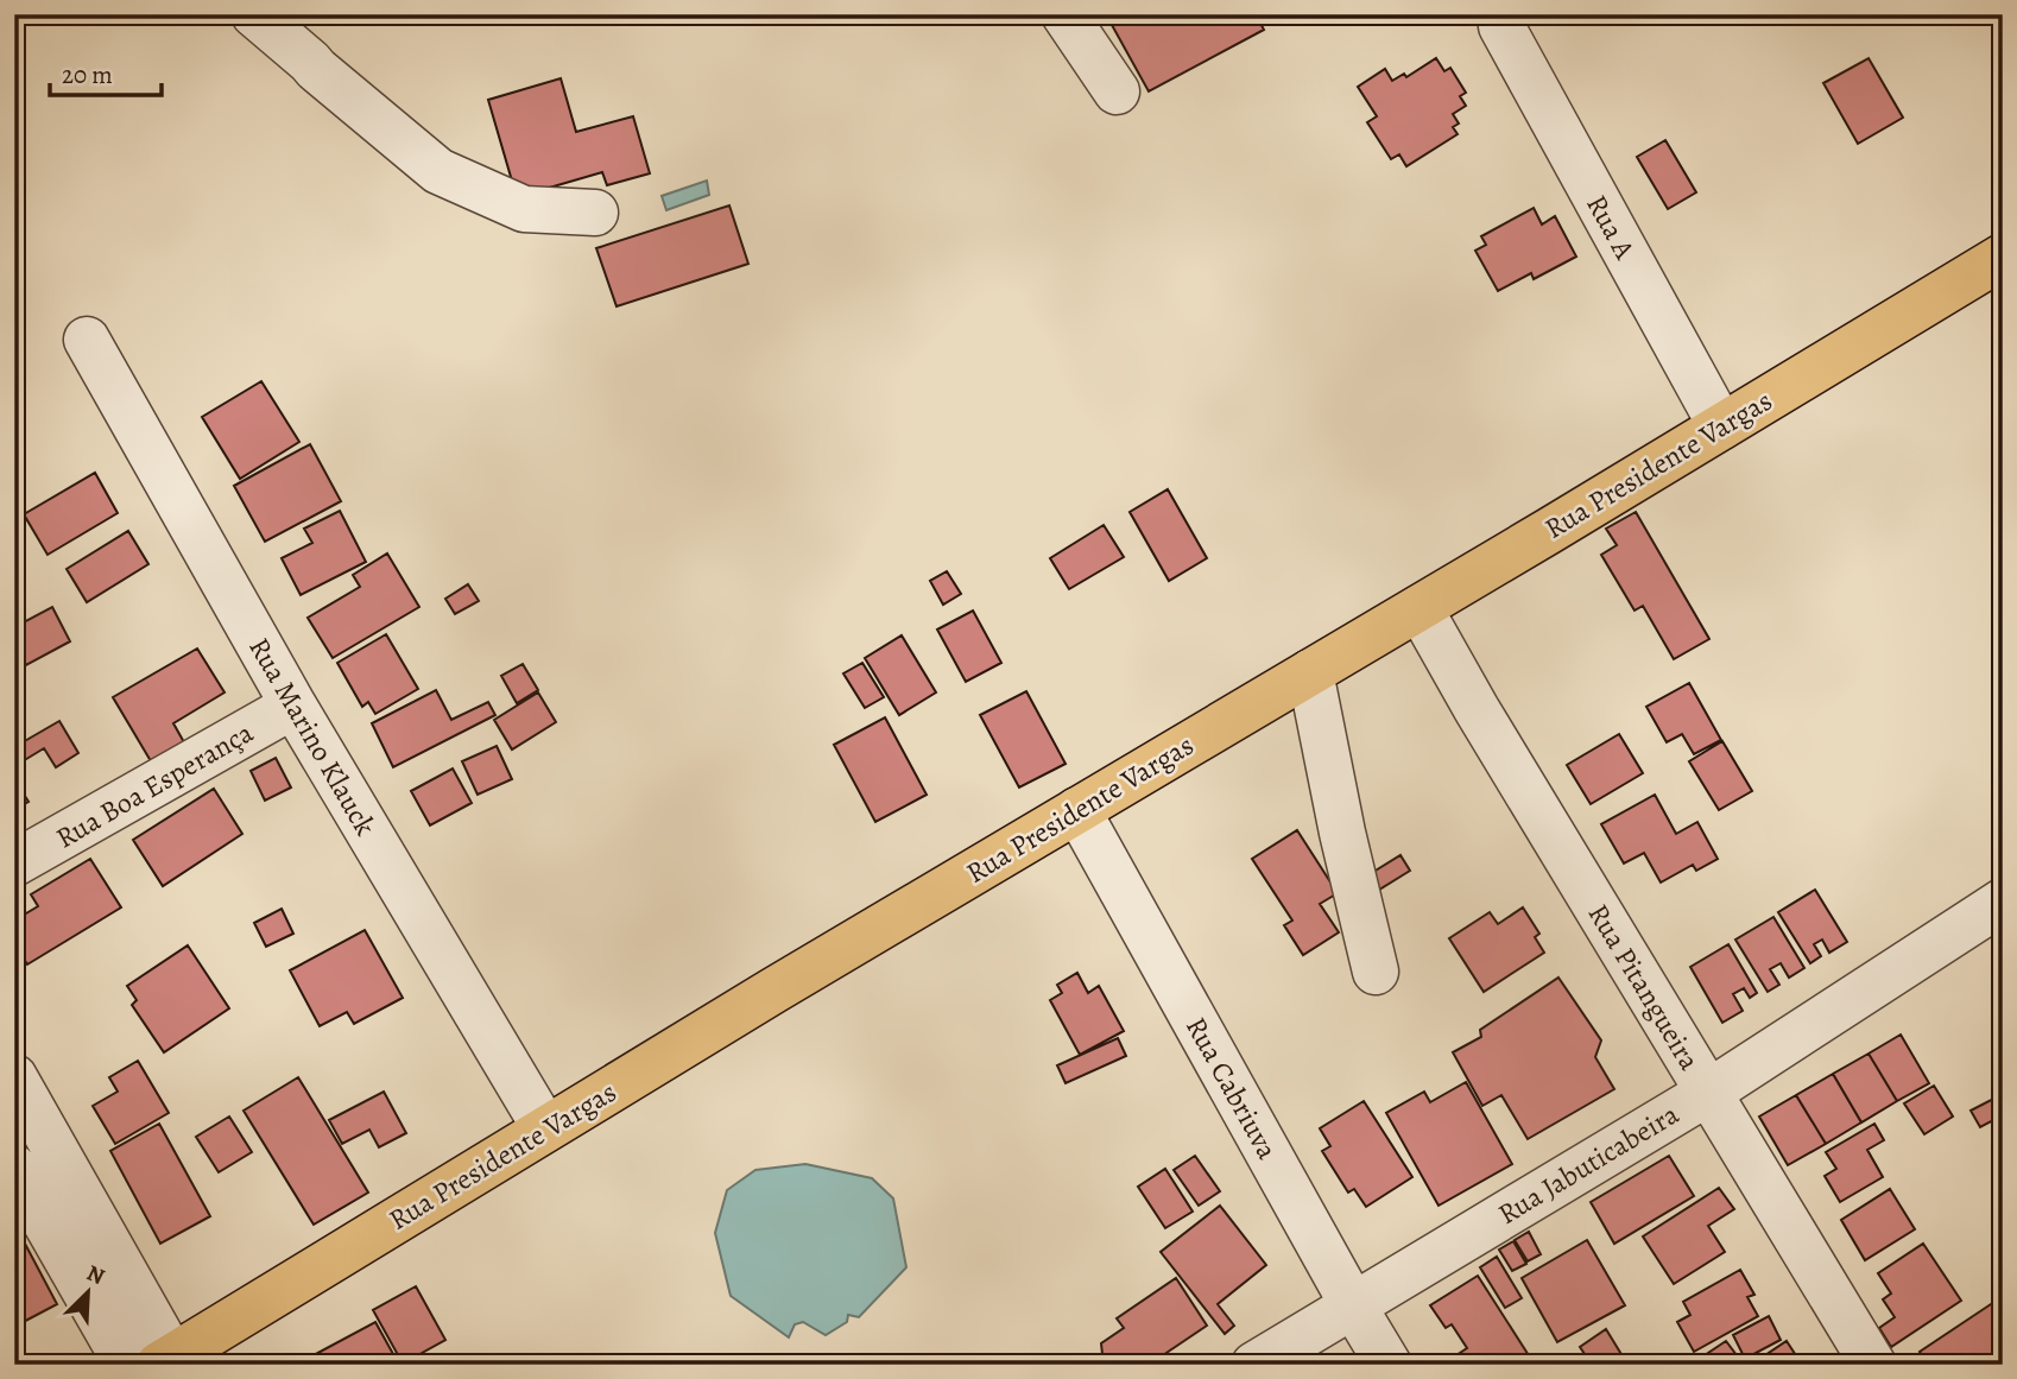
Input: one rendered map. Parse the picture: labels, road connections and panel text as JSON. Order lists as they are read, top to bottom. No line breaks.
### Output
{"streets":{"main road":["Rua Presidente Vargas"],"street":["Rua A","Rua Marino Klauck","Rua Boa Esperança","Rua Pitangueira","Rua Cabriuva","Rua Jabuticabeira"]},"crossings":[["Rua A","Rua Presidente Vargas"],["Rua Presidente Vargas","Rua Marino Klauck"],["Rua Presidente Vargas","Rua Pitangueira"],["Rua Presidente Vargas","Rua Cabriuva"],["Rua Marino Klauck","Rua Boa Esperança"],["Rua Pitangueira","Rua Jabuticabeira"],["Rua Cabriuva","Rua Jabuticabeira"]],"scale_bar":"20 m","north":"top right"}
